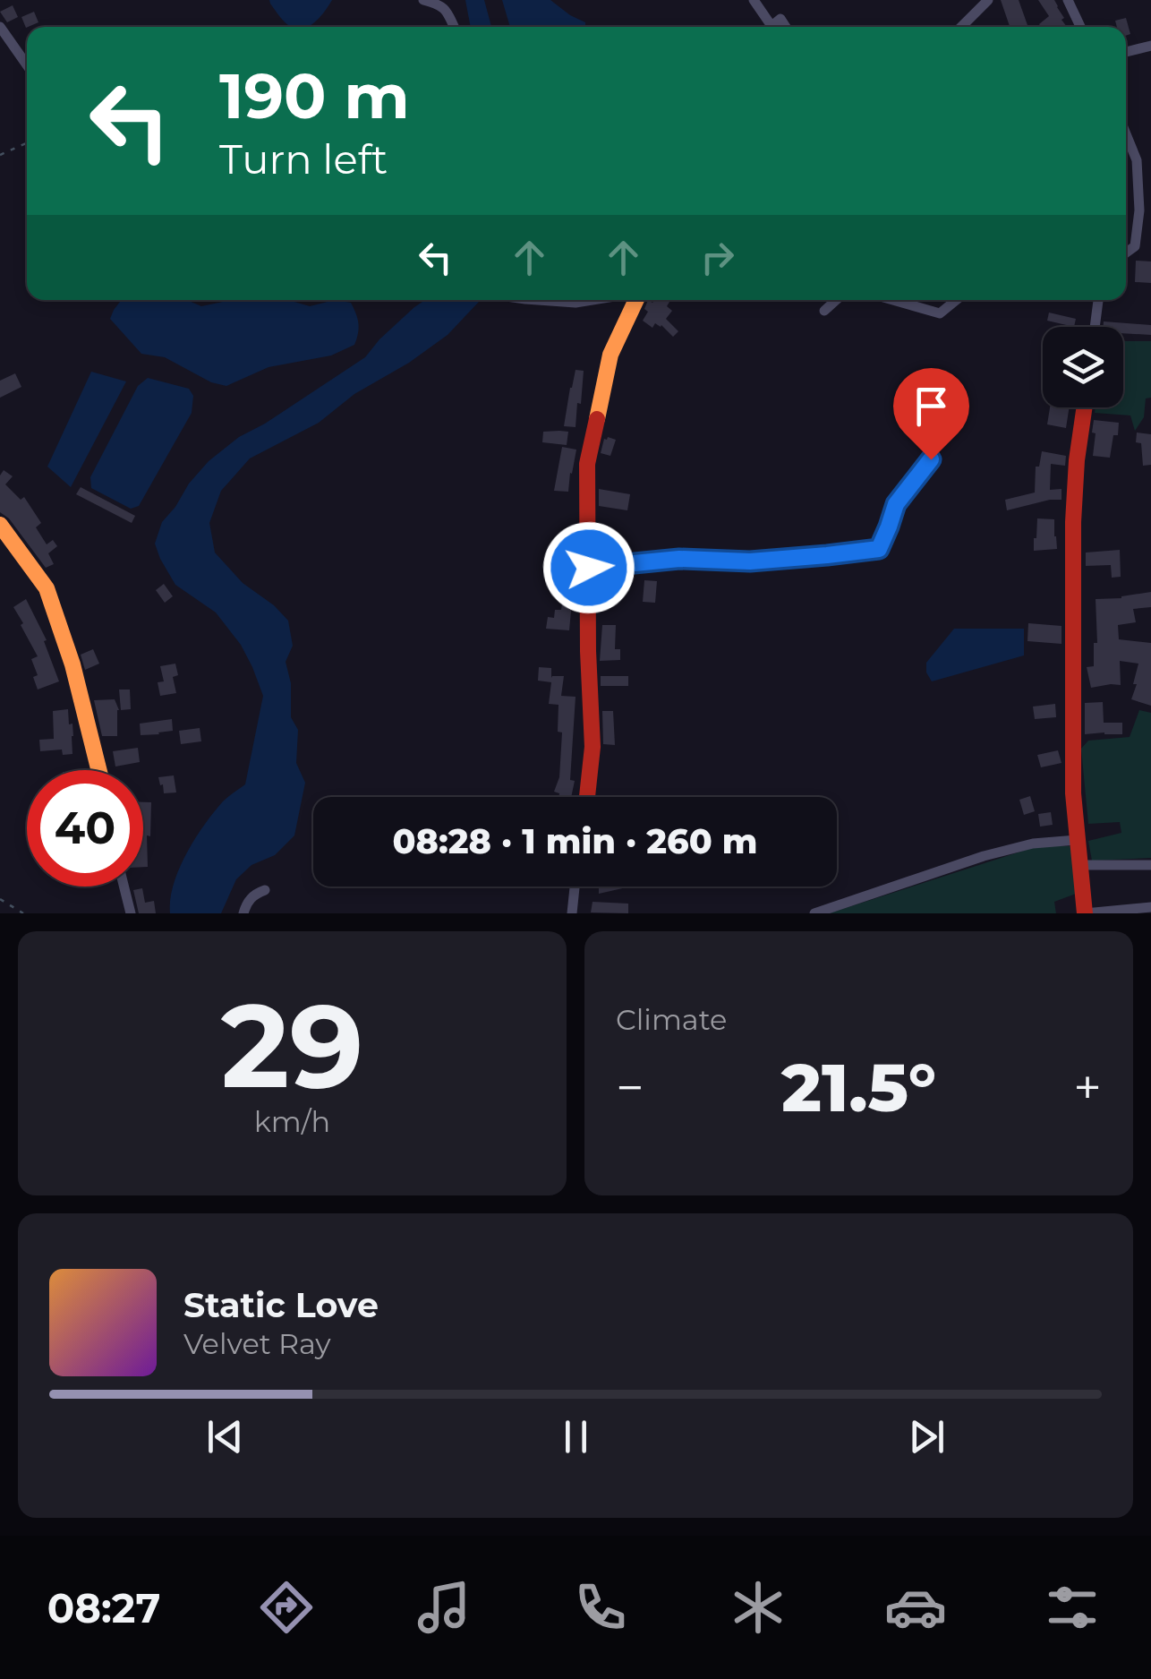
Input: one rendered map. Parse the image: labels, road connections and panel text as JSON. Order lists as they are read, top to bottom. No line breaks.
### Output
{"page":{"turn":["190 m","Turn left"],"limit":"40","trip":"08:28 · 1 min · 260 m","tile":[["29","km/h"],"Climate"],"heat":["−","21.5°","+"],"song":["Static Love","Velvet Ray"],"tabs":"08:27"}}
